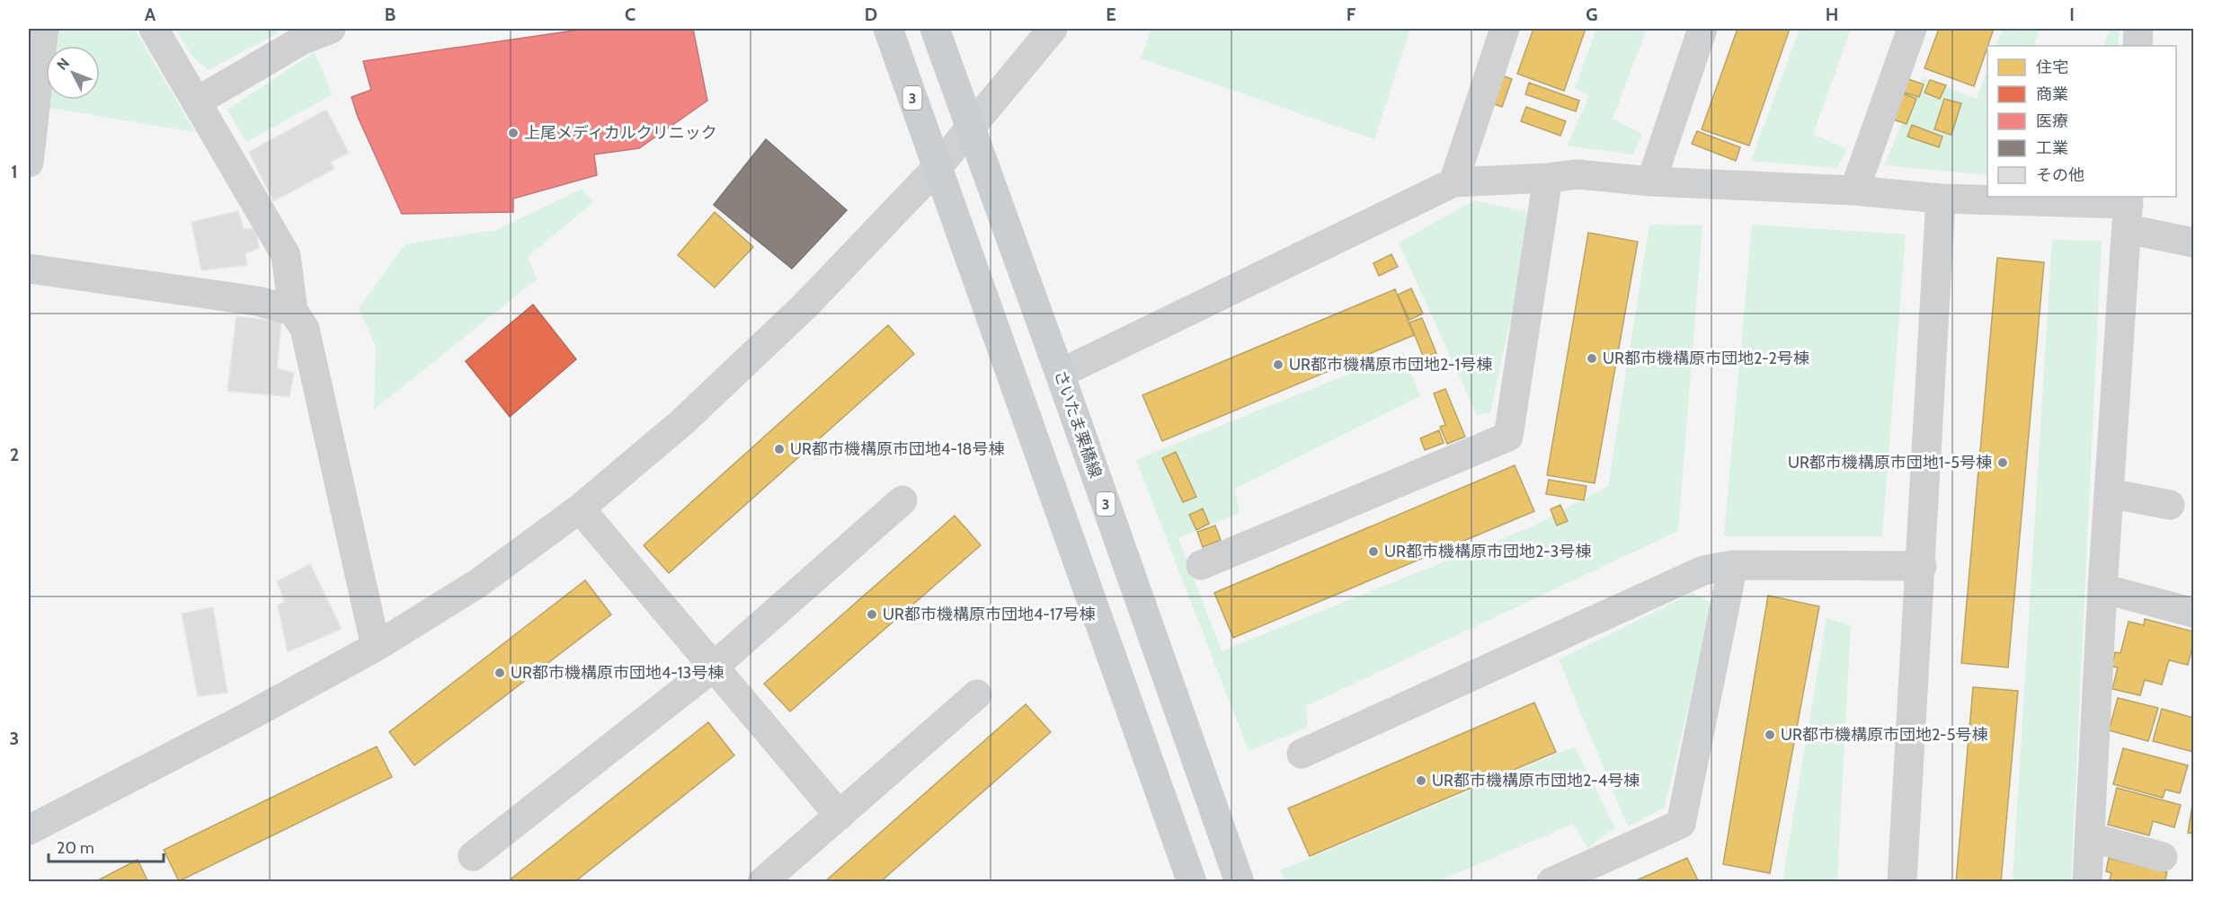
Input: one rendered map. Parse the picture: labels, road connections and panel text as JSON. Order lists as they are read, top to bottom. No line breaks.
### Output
{"streets":{"main road":["3","さいたま栗橋線"]},"places":["上尾メディカルクリニック","UR都市機構原市団地2-2号棟","UR都市機構原市団地2-1号棟","UR都市機構原市団地4-18号棟","UR都市機構原市団地1-5号棟","UR都市機構原市団地2-3号棟","UR都市機構原市団地4-17号棟","UR都市機構原市団地4-13号棟","UR都市機構原市団地2-5号棟","UR都市機構原市団地2-4号棟"],"legend":["住宅","商業","医療","工業","その他"],"scale_bar":"20 m","north":"top left","grid":{"columns":["A","B","C","D","E","F","G","H","I"],"rows":["1","2","3"]}}
